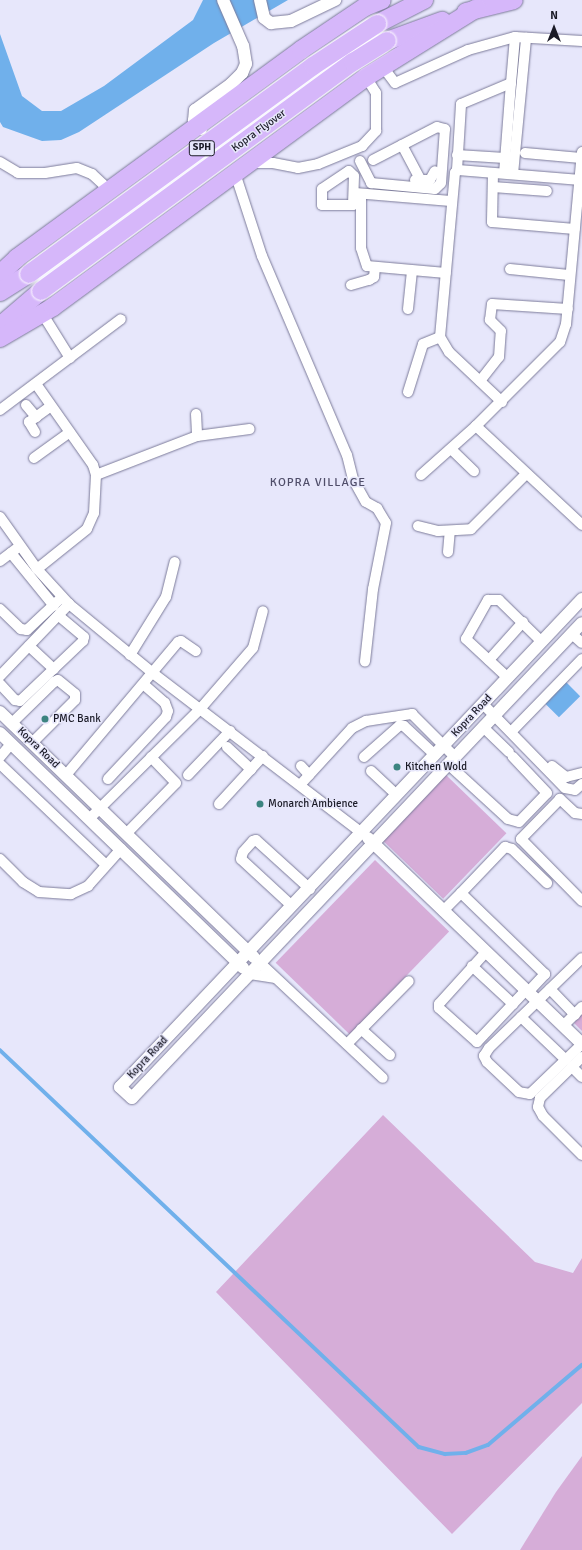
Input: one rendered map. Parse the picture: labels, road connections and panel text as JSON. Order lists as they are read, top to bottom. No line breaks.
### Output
{"streets":{"highway":["Kopra Flyover","SPH"],"street":["Kopra Road"]},"crossings":[["Kopra Flyover","SPH"]],"districts":["KOPRA VILLAGE"],"places":["PMC Bank","Kitchen Wold","Monarch Ambience"],"north":"top"}
